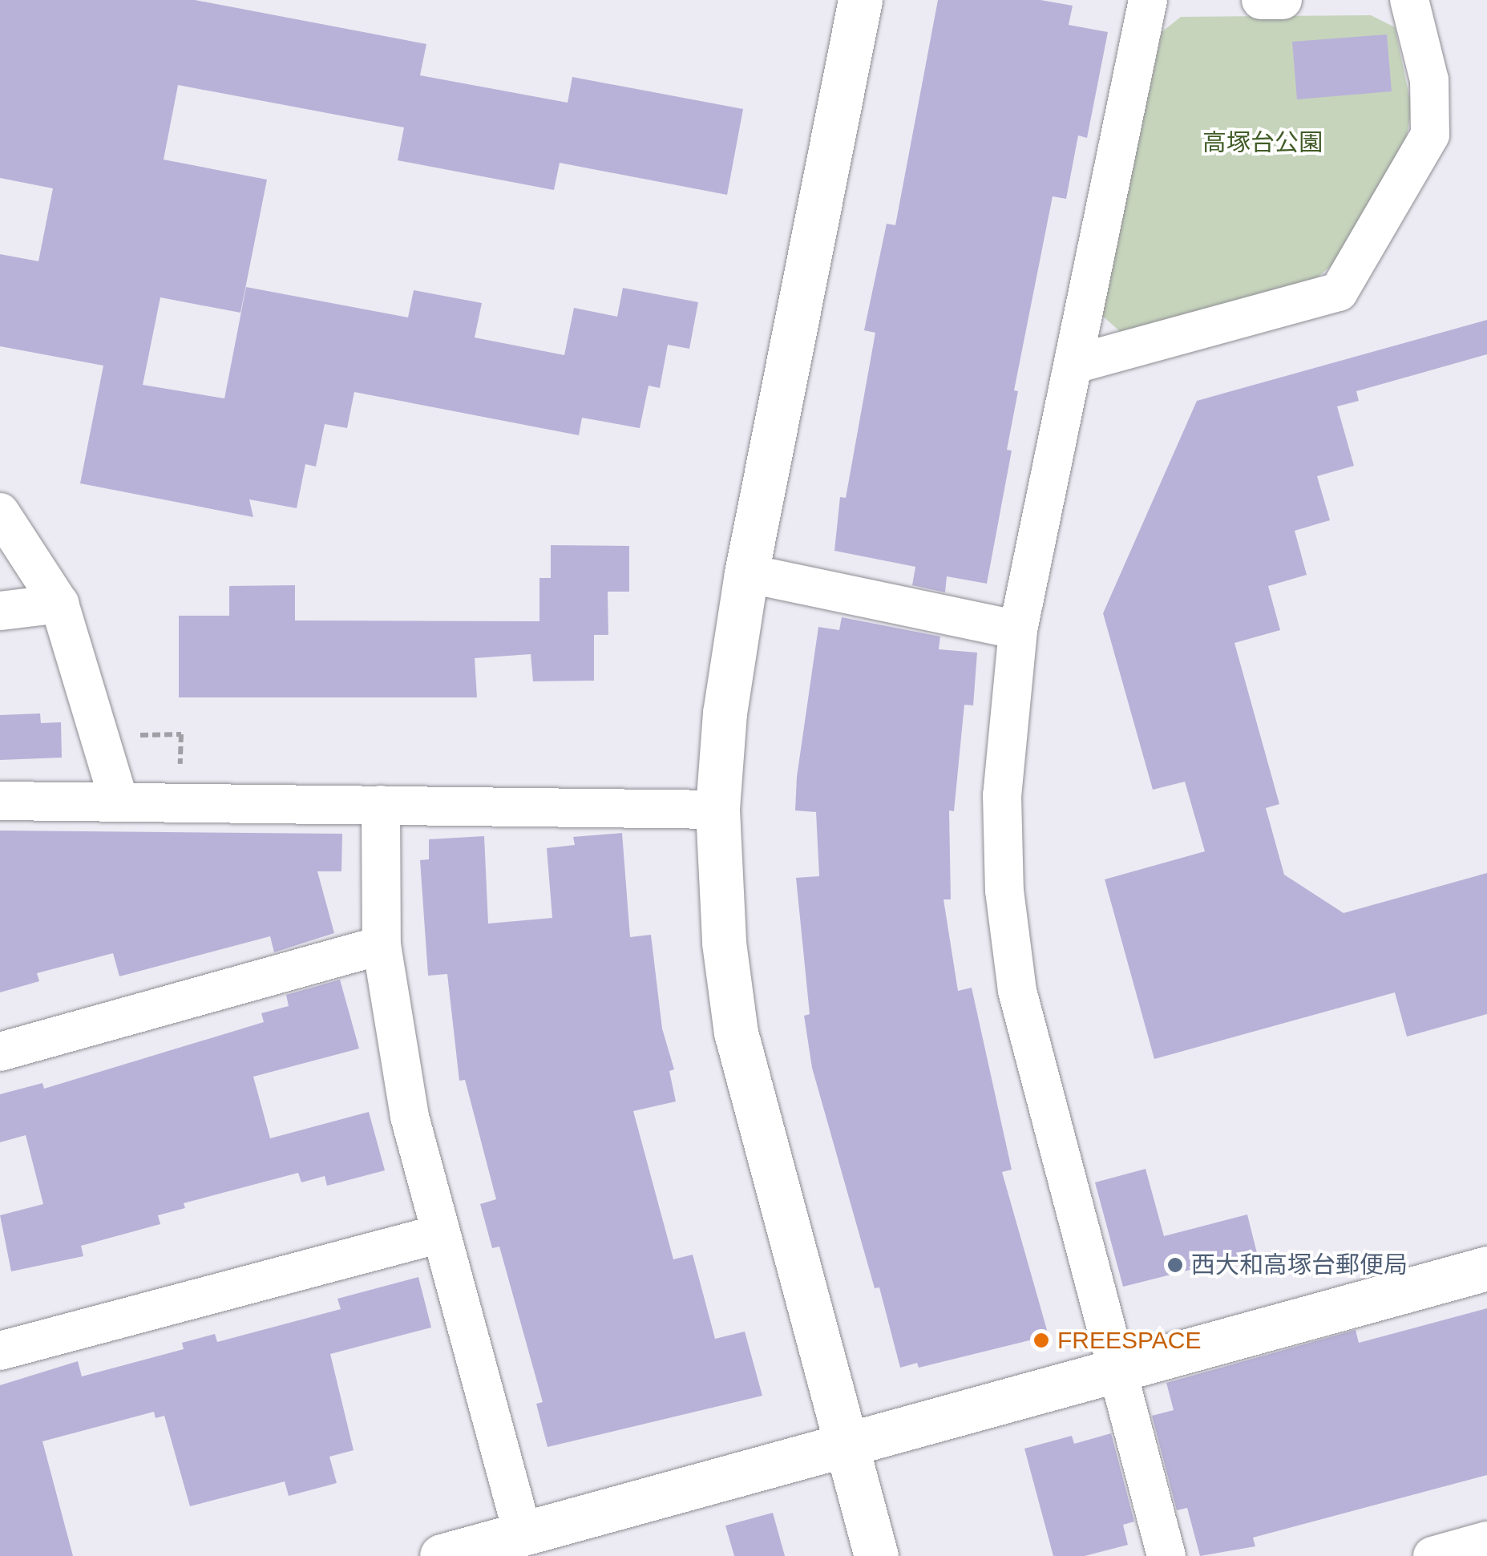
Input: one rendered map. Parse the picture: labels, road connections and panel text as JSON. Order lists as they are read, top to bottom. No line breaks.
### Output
{"parks":["高塚台公園"],"places":["西大和高塚台郵便局","FREESPACE"]}
